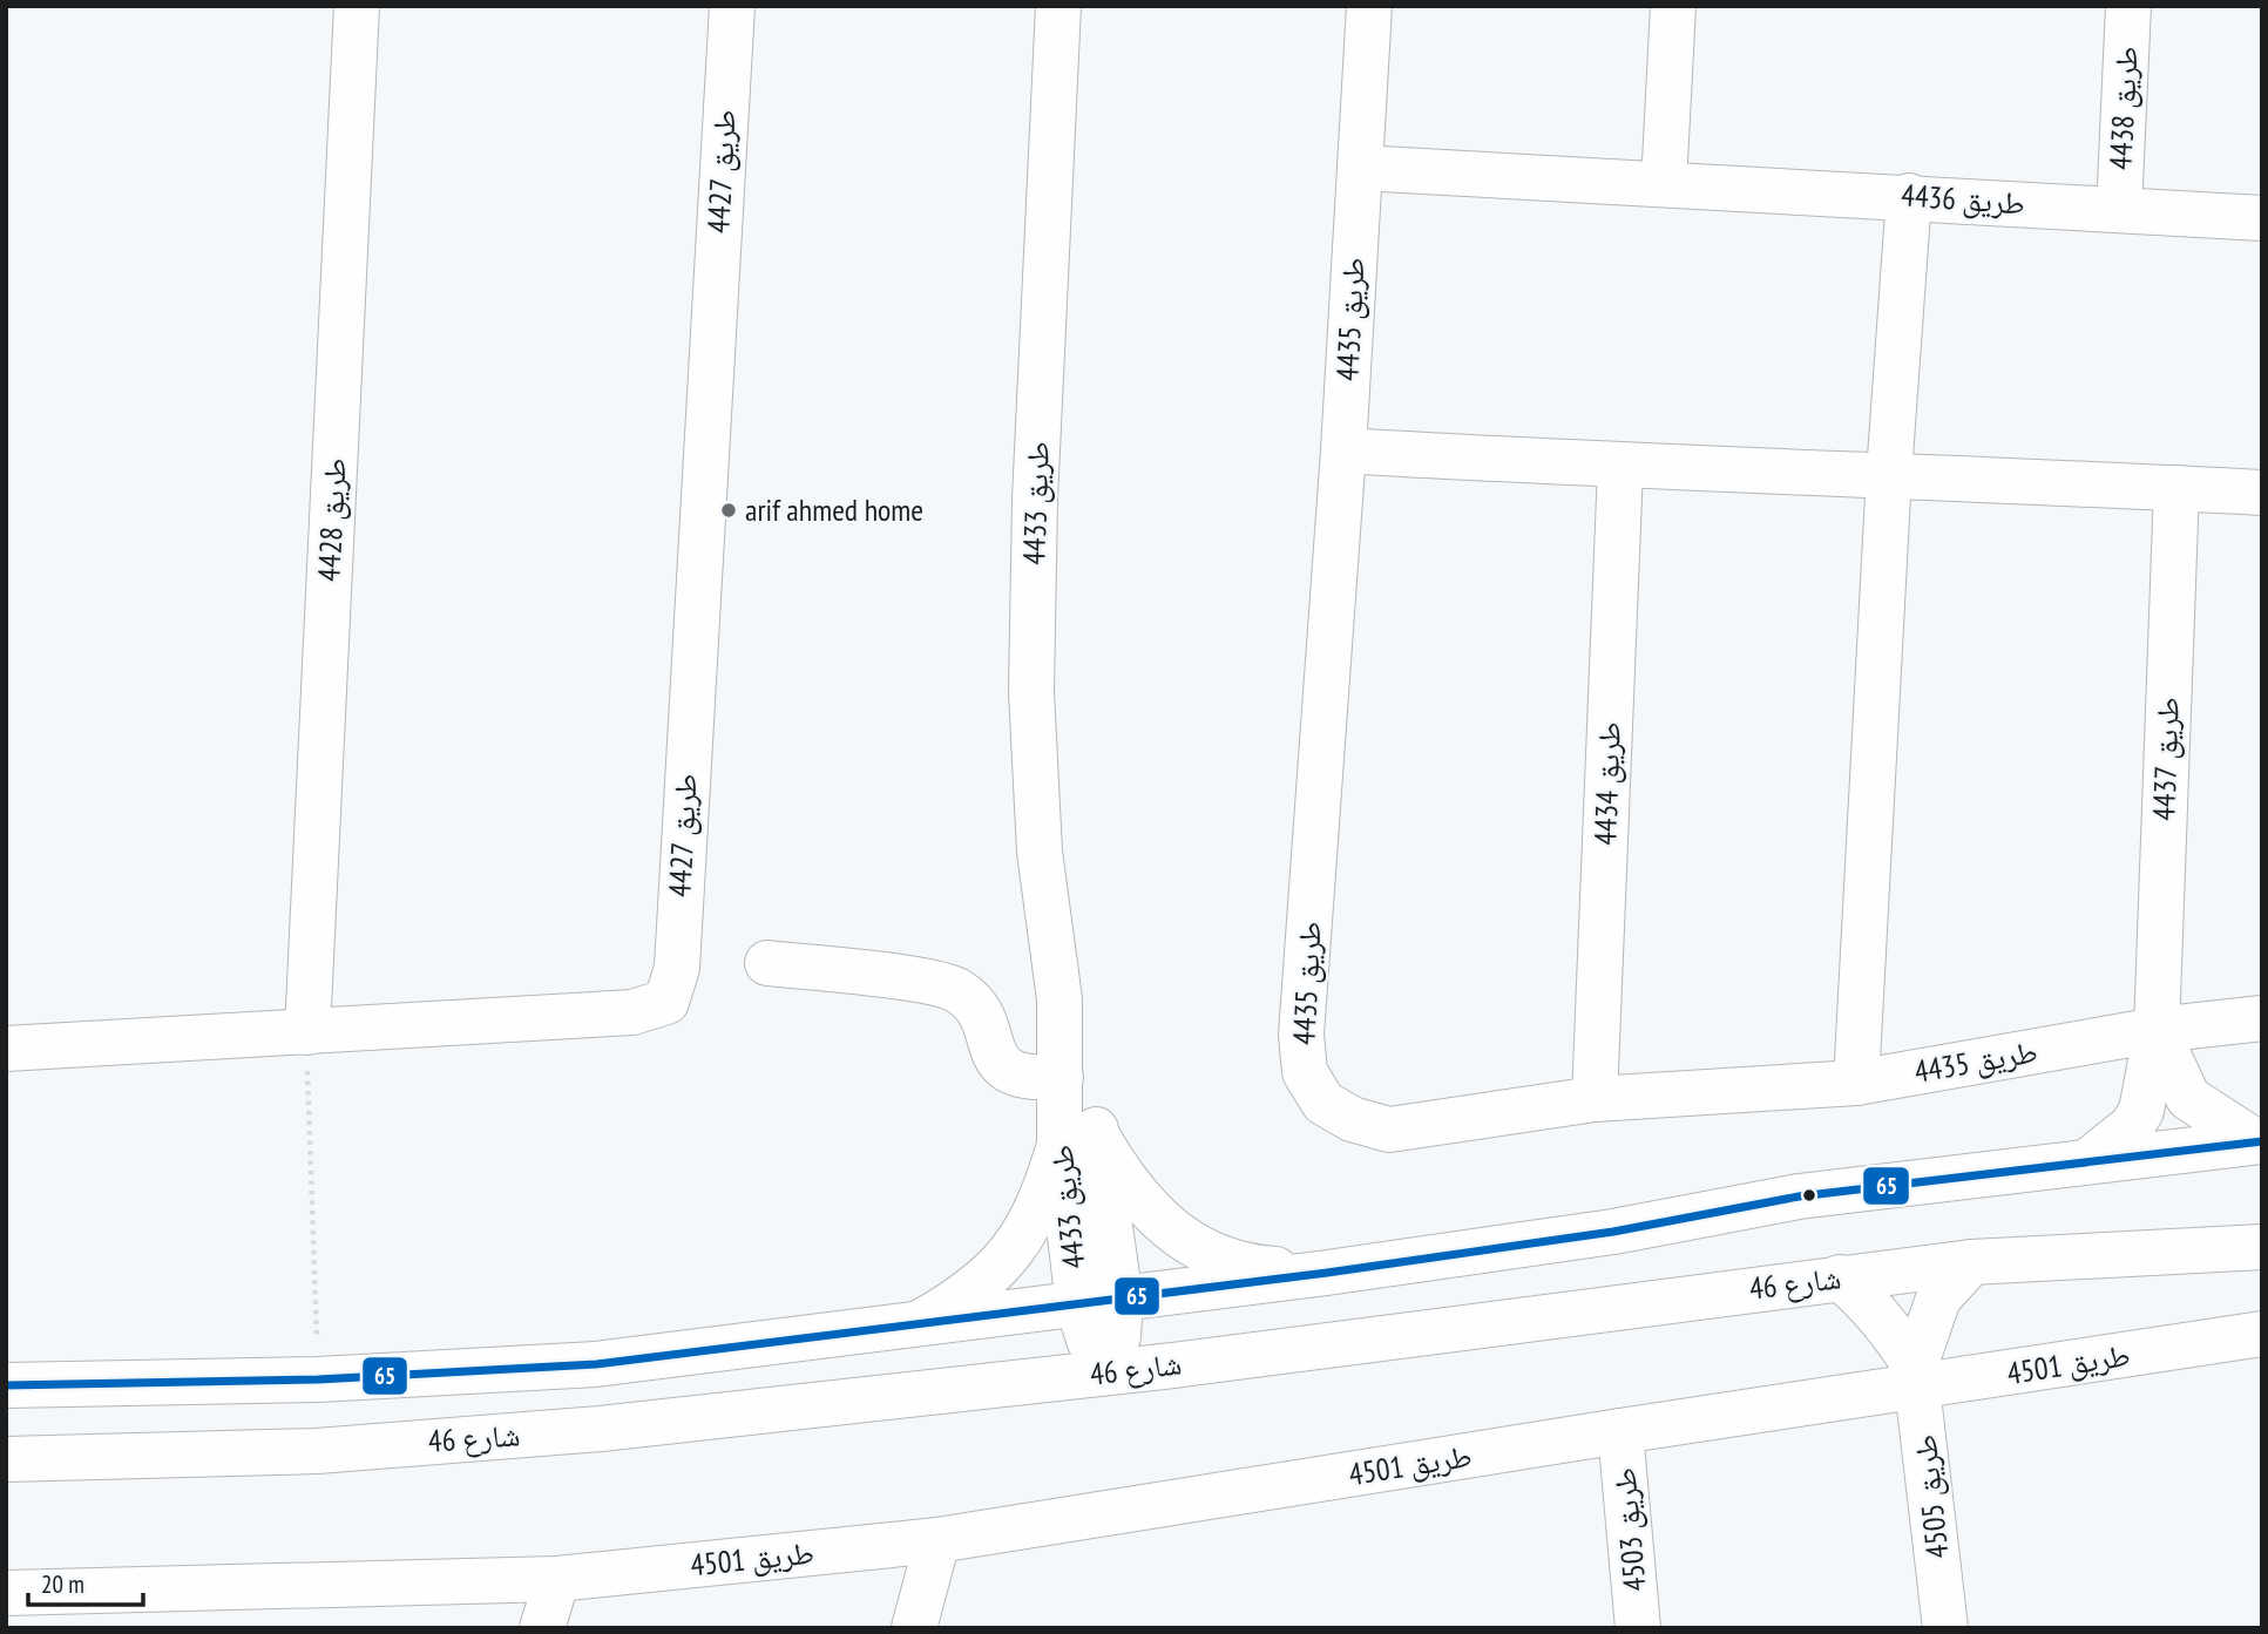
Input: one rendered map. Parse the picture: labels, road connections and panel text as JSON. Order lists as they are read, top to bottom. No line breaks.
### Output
{"streets":{"street":["طريق 4438","طريق 4427","طريق 4436","طريق 4435","طريق 4433","طريق 4428","طريق 4437","طريق 4434","شارع 46","طريق 4501","طريق 4505","طريق 4503"]},"crossings":[["طريق 4438","طريق 4436"],["طريق 4427","طريق 4428"],["طريق 4436","طريق 4435"],["طريق 4435","طريق 4437"],["طريق 4435","طريق 4434"],["طريق 4433","شارع 46"],["شارع 46","طريق 4505"],["طريق 4501","طريق 4505"],["طريق 4501","طريق 4503"]],"places":["arif ahmed home"],"lines":["transit line 65"],"scale_bar":"20 m"}
